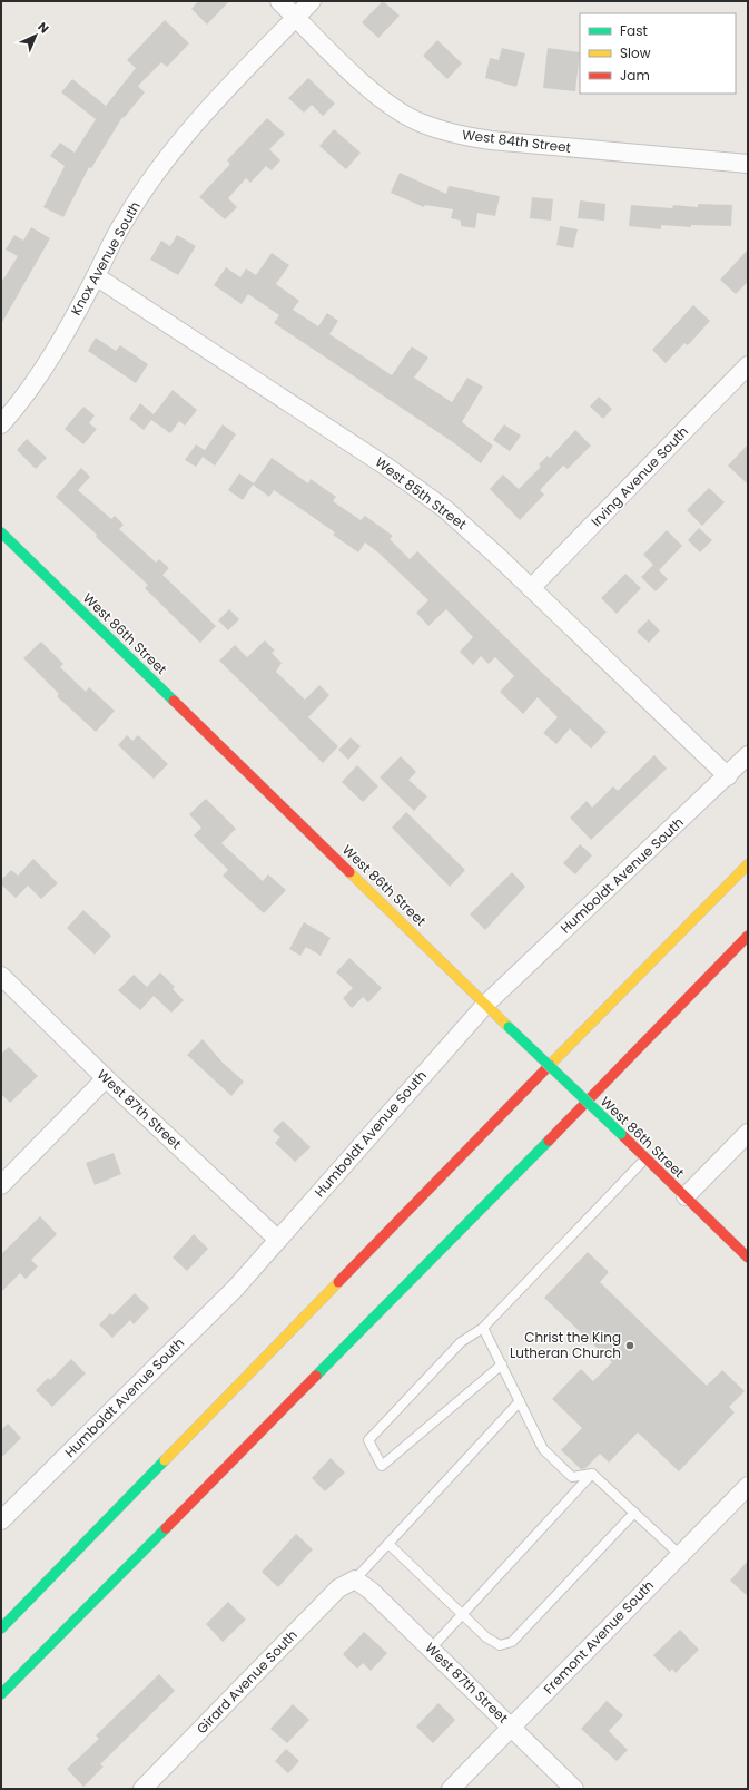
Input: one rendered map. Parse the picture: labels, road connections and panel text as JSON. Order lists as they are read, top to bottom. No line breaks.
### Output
{"streets":{"main road":["West 86th Street"],"street":["West 84th Street","Knox Avenue South","Irving Avenue South","West 85th Street","Humboldt Avenue South","West 87th Street","Fremont Avenue South","Girard Avenue South"]},"crossings":[["West 84th Street","Knox Avenue South"],["Knox Avenue South","West 85th Street"],["Irving Avenue South","West 85th Street"],["West 85th Street","Humboldt Avenue South"],["West 86th Street","Humboldt Avenue South"],["Humboldt Avenue South","West 87th Street"],["West 87th Street","Fremont Avenue South"],["West 87th Street","Girard Avenue South"]],"places":["Christ the King Lutheran Church"],"legend":["Fast","Slow","Jam"],"north":"top right"}
